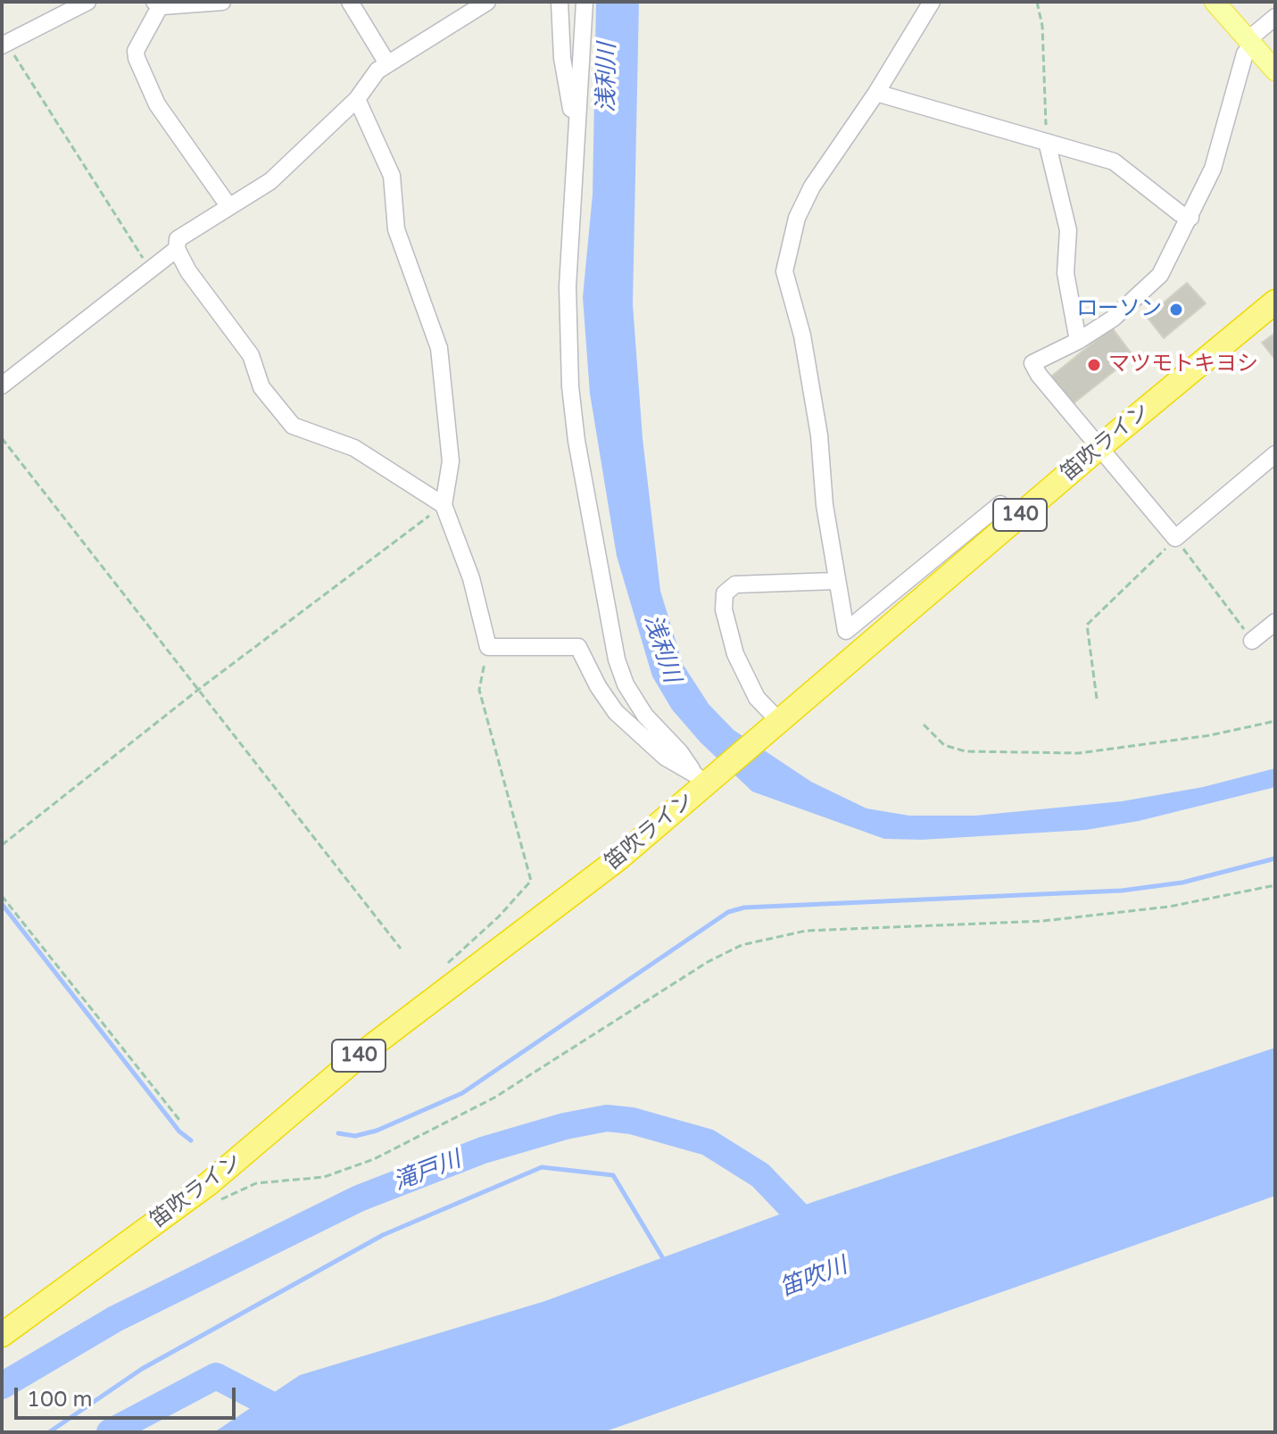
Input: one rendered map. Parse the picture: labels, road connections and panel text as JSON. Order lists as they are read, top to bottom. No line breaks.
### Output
{"streets":{"highway":["笛吹ライン","140"]},"water":["浅利川","滝戸川","笛吹川"],"places":["ローソン","マツモトキヨシ"],"scale_bar":"100 m"}
